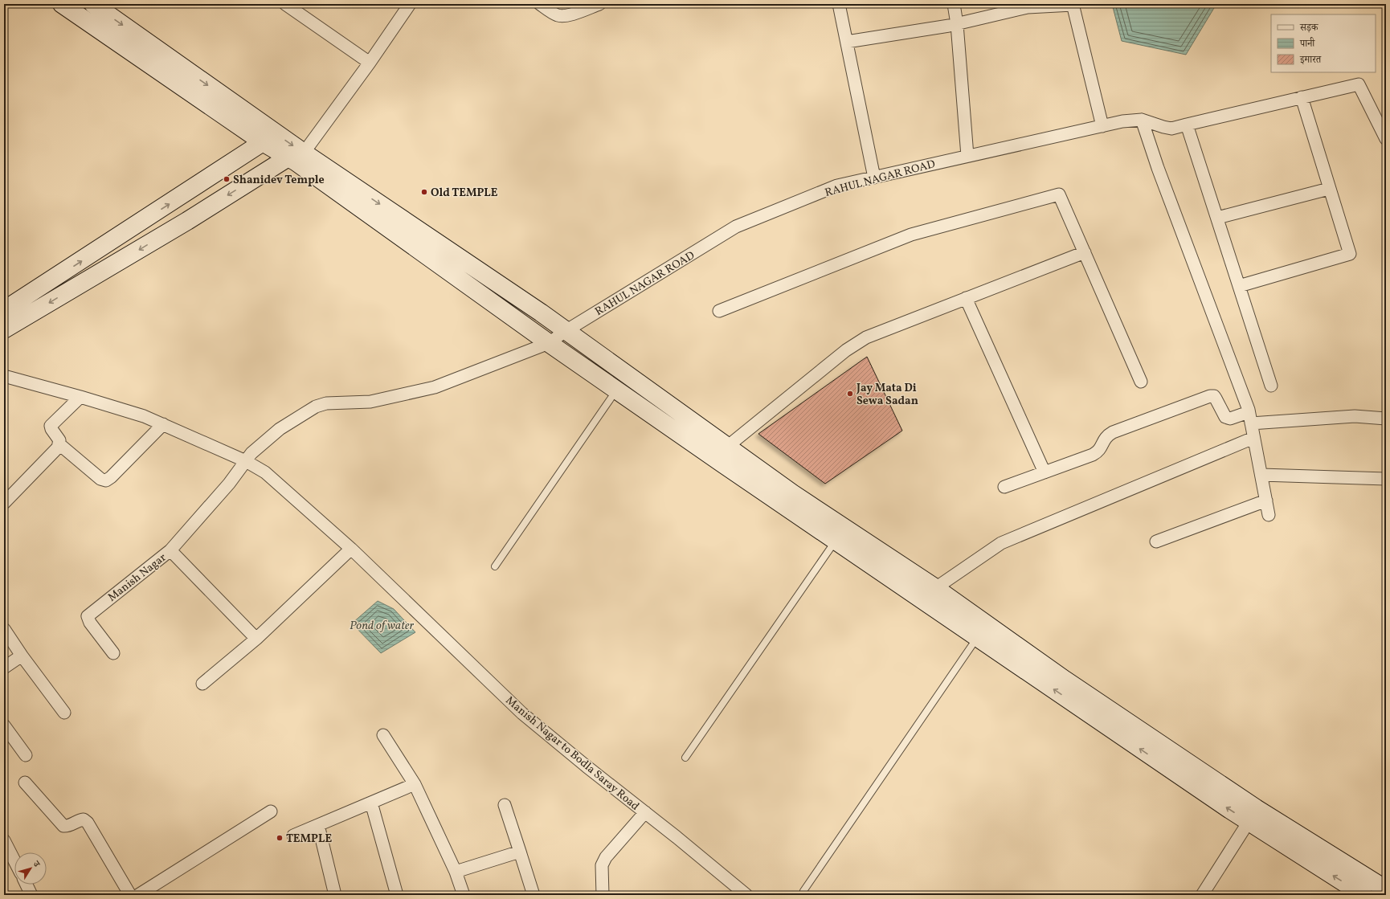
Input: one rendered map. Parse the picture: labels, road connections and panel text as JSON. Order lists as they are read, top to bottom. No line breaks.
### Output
{"streets":{"street":["RAHUL NAGAR ROAD","Manish Nagar","Manish Nagar to Bodla Saray Road"]},"crossings":[["RAHUL NAGAR ROAD","Manish Nagar"],["RAHUL NAGAR ROAD","Manish Nagar to Bodla Saray Road"]],"water":["Pond of water"],"places":["Shanidev Temple","Old TEMPLE","Jay Mata Di Sewa Sadan","TEMPLE"],"legend":["सड़क","पानी","इमारत"],"north":"top right"}
